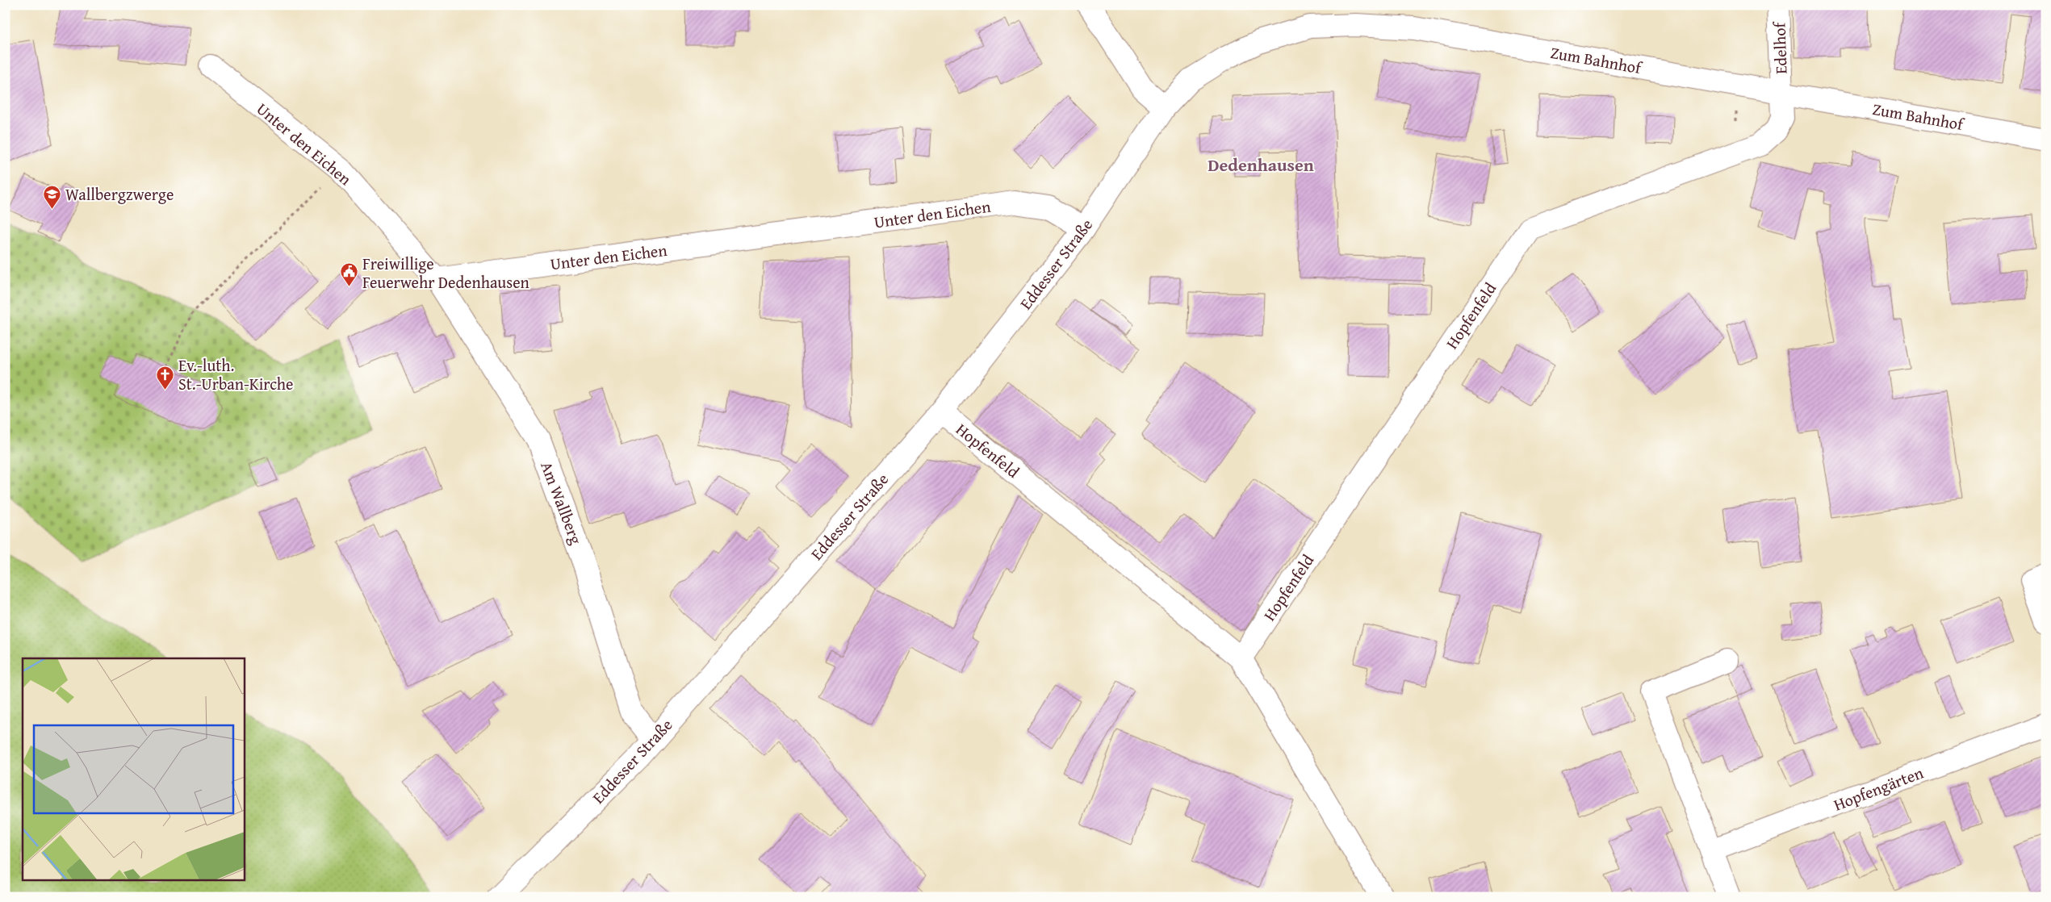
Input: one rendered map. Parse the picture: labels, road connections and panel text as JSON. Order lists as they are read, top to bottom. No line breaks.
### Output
{"streets":{"street":["Edelhof","Zum Bahnhof","Unter den Eichen","Eddesser Straße","Hopfenfeld","Am Wallberg","Hopfengärten"]},"crossings":[["Edelhof","Zum Bahnhof"],["Edelhof","Hopfenfeld"],["Zum Bahnhof","Eddesser Straße"],["Zum Bahnhof","Hopfenfeld"],["Unter den Eichen","Eddesser Straße"],["Unter den Eichen","Am Wallberg"],["Eddesser Straße","Hopfenfeld"],["Eddesser Straße","Am Wallberg"]],"districts":["Dedenhausen"],"places":{"school or university":["Wallbergzwerge"],"public building":["Freiwillige Feuerwehr Dedenhausen"],"church":["Ev.-luth. St.-Urban-Kirche"]}}
